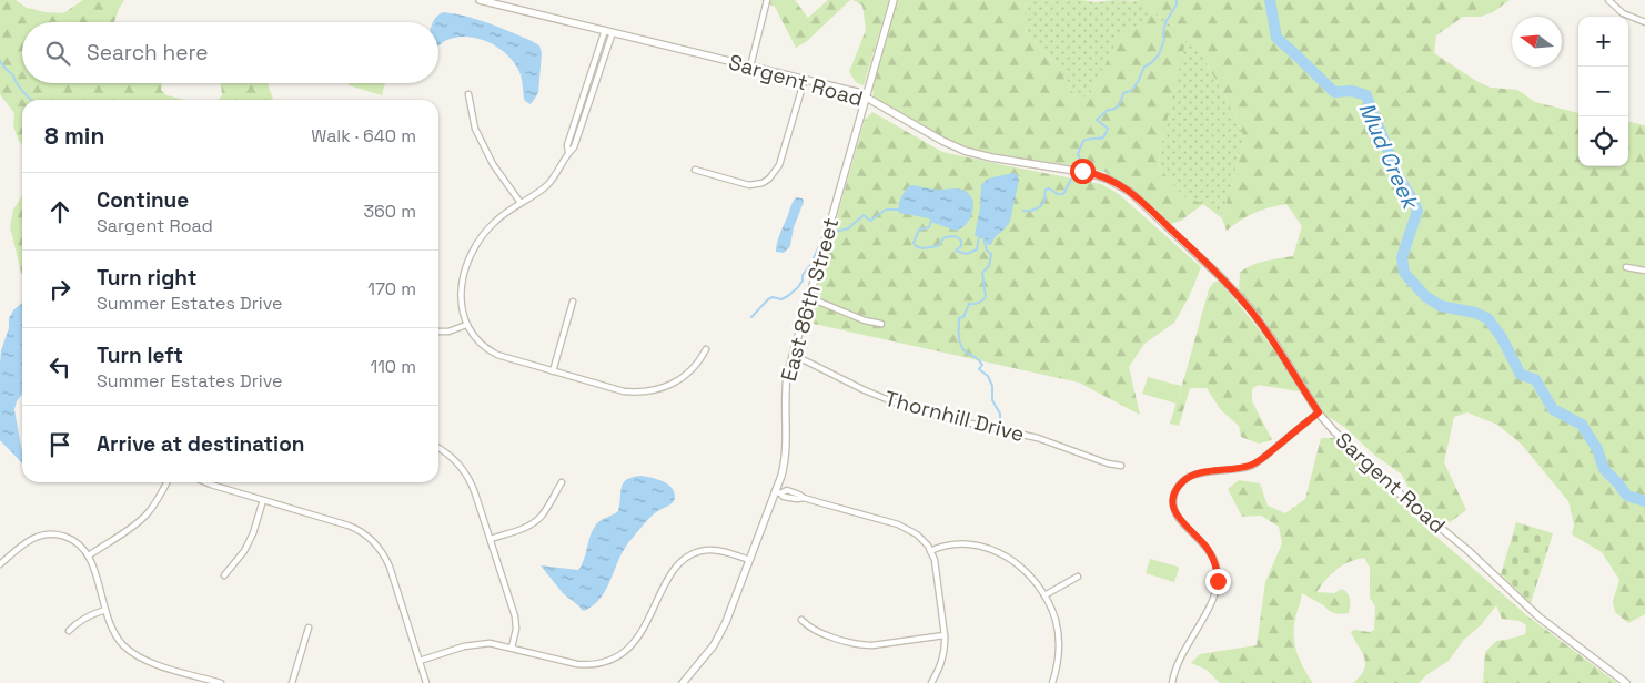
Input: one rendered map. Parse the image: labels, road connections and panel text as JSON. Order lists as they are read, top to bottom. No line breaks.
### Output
{"streets":{"street":["Sargent Road","East 86th Street","Thornhill Drive"]},"crossings":[["Sargent Road","East 86th Street"],["East 86th Street","Thornhill Drive"]],"water":["Mud Creek"],"north":"left","page":{"map_buttons":["+","−"],"search":"Search here","heading":["8 min","Walk · 640 m"],"list":[["Continue","Sargent Road","360 m"],["Turn right","Summer Estates Drive","170 m"],["Turn left","Summer Estates Drive","110 m"],"Arrive at destination"]}}
